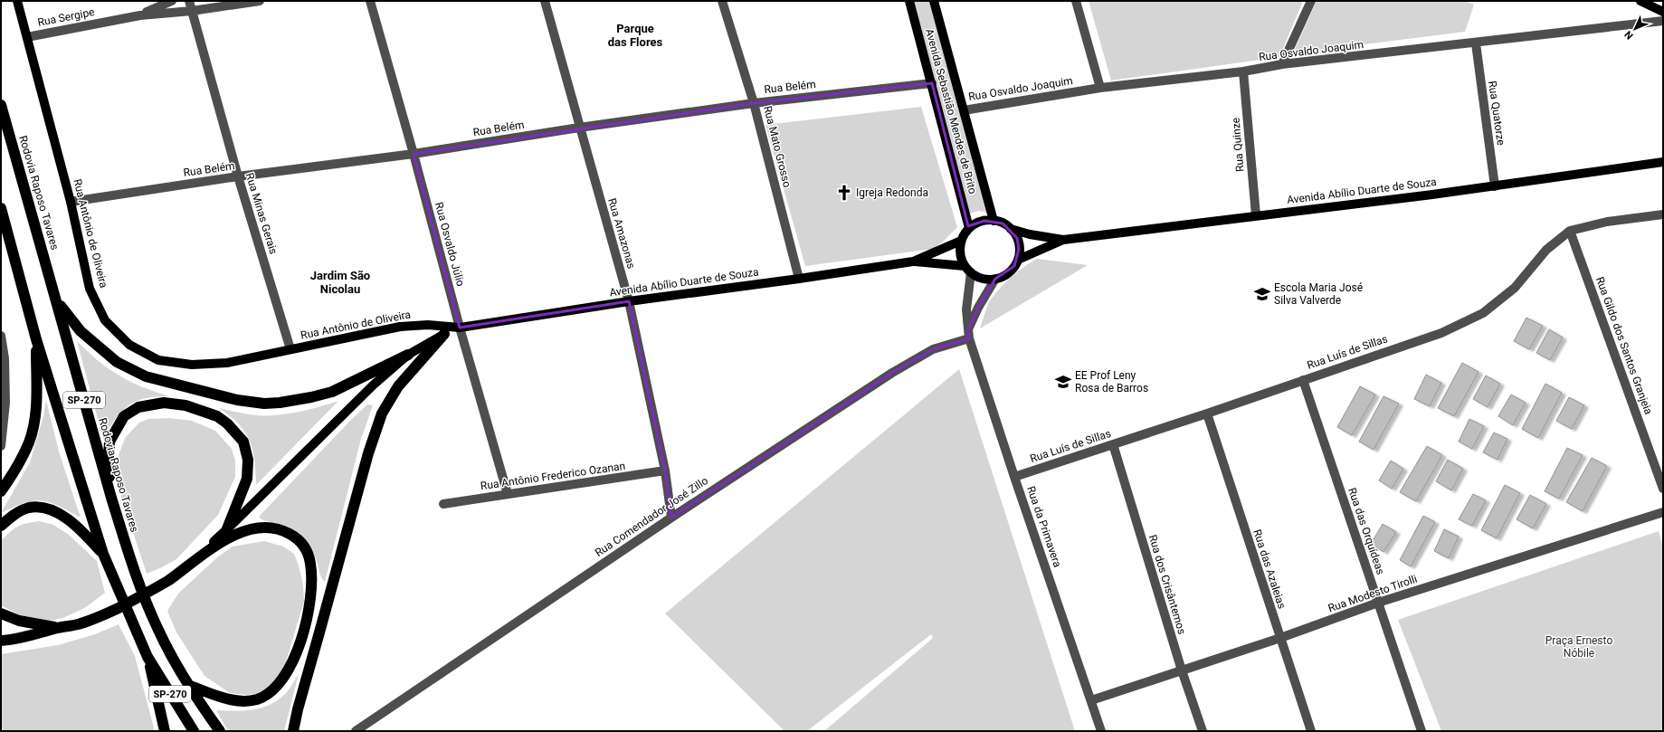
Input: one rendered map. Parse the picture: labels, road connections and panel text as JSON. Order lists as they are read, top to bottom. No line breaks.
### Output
{"streets":{"highway":["Rodovia Raposo Tavares","SP-270"],"main road":["Avenida Sebastião Mendes de Brito","Avenida Abílio Duarte de Souza","Rua Antônio de Oliveira"],"street":["Rua Sergipe","Rua Osvaldo Joaquim","Rua Belém","Rua Quatorze","Rua Quinze","Rua Mato Grosso","Rua Minas Gerais","Rua Amazonas","Rua Osvaldo Júlio","Rua Gildo dos Santos Granjeia","Rua Luís de Sillas","Rua Antônio Frederico Ozanan","Rua Comendador José Zillo","Rua da Primavera","Rua das Orquídeas","Rua das Azaleias","Rua dos Crisântemos","Rua Modesto Tirolli"]},"crossings":[["Rua Sergipe","Rua Minas Gerais"],["Rua Sergipe","Rua Antônio de Oliveira"],["Rua Osvaldo Joaquim","Avenida Sebastião Mendes de Brito"],["Rua Osvaldo Joaquim","Rua Quatorze"],["Rua Osvaldo Joaquim","Rua Quinze"],["Rua Belém","Avenida Sebastião Mendes de Brito"],["Rua Belém","Rua Mato Grosso"],["Rua Belém","Rua Minas Gerais"],["Rua Belém","Rua Antônio de Oliveira"],["Rua Belém","Rua Amazonas"],["Rua Belém","Rua Osvaldo Júlio"],["Avenida Sebastião Mendes de Brito","Avenida Abílio Duarte de Souza"],["Avenida Sebastião Mendes de Brito","Rua da Primavera"],["Rua Quatorze","Avenida Abílio Duarte de Souza"],["Rua Quinze","Avenida Abílio Duarte de Souza"],["Rua Mato Grosso","Avenida Abílio Duarte de Souza"],["Avenida Abílio Duarte de Souza","Rua Antônio de Oliveira"],["Avenida Abílio Duarte de Souza","Rua Amazonas"],["Avenida Abílio Duarte de Souza","Rua Osvaldo Júlio"],["Avenida Abílio Duarte de Souza","Rua da Primavera"],["Rua Minas Gerais","Rua Antônio de Oliveira"],["Rua Antônio de Oliveira","Rua Osvaldo Júlio"],["Rua Amazonas","Rua Antônio Frederico Ozanan"],["Rua Amazonas","Rua Comendador José Zillo"],["Rua Osvaldo Júlio","Rua Antônio Frederico Ozanan"],["Rua Gildo dos Santos Granjeia","Rua Luís de Sillas"],["Rua Luís de Sillas","Rua da Primavera"],["Rua Luís de Sillas","Rua das Orquídeas"],["Rua Luís de Sillas","Rua das Azaleias"],["Rua Luís de Sillas","Rua dos Crisântemos"],["Rua Comendador José Zillo","Rua da Primavera"],["Rua da Primavera","Rua Modesto Tirolli"],["Rua das Orquídeas","Rua Modesto Tirolli"],["Rua das Azaleias","Rua Modesto Tirolli"],["Rua dos Crisântemos","Rua Modesto Tirolli"]],"districts":["Parque das Flores","Jardim São Nicolau"],"parks":["Praça Ernesto Nóbile"],"places":{"church":["Igreja Redonda"],"school or university":["Escola Maria José Silva Valverde","EE Prof Leny Rosa de Barros"]},"north":"bottom left"}
